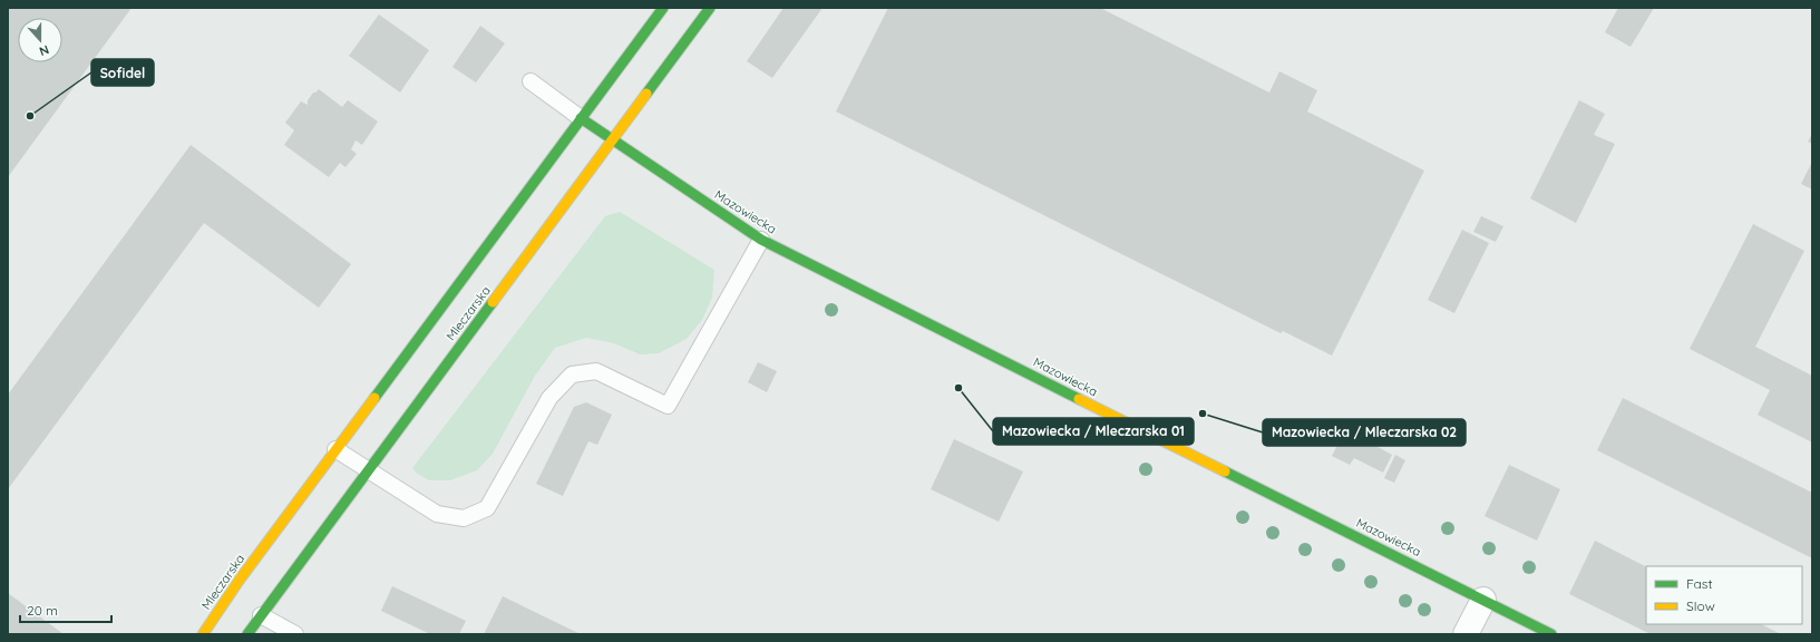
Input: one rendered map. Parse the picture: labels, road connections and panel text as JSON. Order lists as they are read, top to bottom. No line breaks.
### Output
{"streets":{"main road":["Mazowiecka","Mleczarska"]},"crossings":[["Mazowiecka","Mleczarska"]],"places":["Sofidel","Mazowiecka / Mleczarska 01","Mazowiecka / Mleczarska 02"],"legend":["Fast","Slow"],"scale_bar":"20 m","north":"bottom"}
